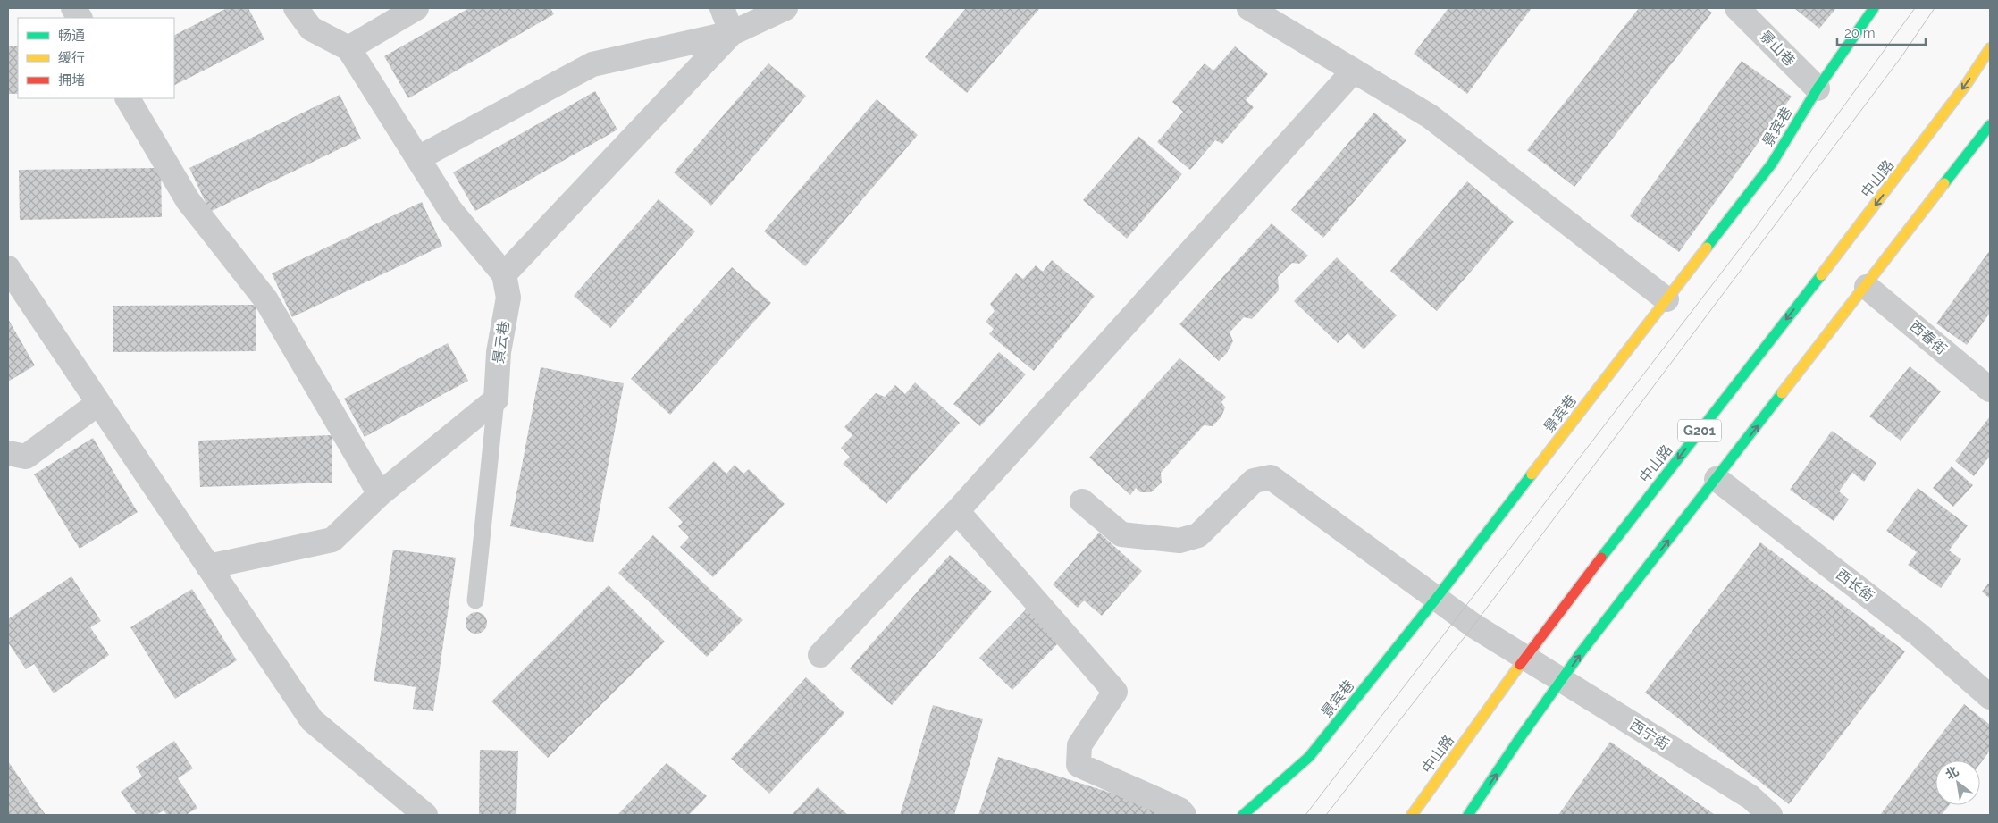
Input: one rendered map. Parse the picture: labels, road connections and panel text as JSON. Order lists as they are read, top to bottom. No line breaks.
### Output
{"streets":{"main road":["景宾巷","中山路","G201"],"street":["景山巷","西春街","景云巷","西长街","西宁街"]},"crossings":[["景山巷","景宾巷"],["景宾巷","西宁街"],["中山路","西宁街"],["西春街","G201"],["G201","西长街"],["G201","西宁街"]],"legend":["畅通","缓行","拥堵"],"scale_bar":"20 m","north":"top left"}
